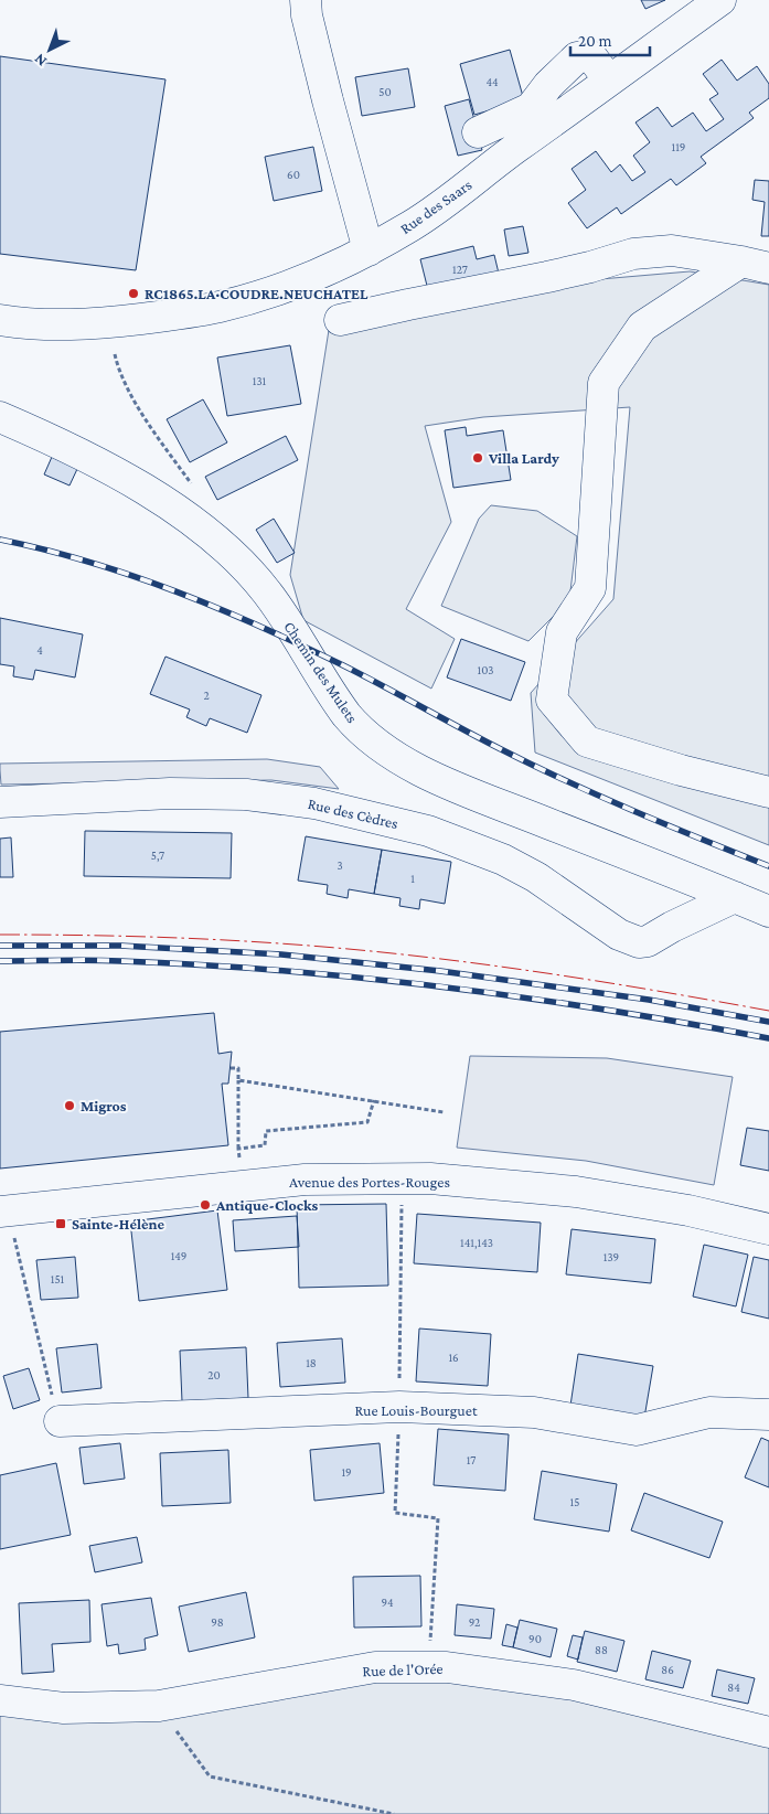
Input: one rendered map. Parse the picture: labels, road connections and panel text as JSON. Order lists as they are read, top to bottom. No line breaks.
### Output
{"streets":{"street":["Rue des Saars","Chemin des Mulets","Rue des Cèdres","Avenue des Portes-Rouges","Rue Louis-Bourguet","Rue de l'Orée"]},"crossings":[["Chemin des Mulets","Rue des Cèdres"]],"places":{"other":["RC1865.LA·COUDRE.NEUCHATEL","Villa Lardy","Migros","Antique-Clocks"],"transit":["Sainte-Hélène"]},"house_numbers":["44","50","119","60","127","131","4","103","2","5,7","3","1","141,143","149","139","151","16","18","20","17","19","15","94","98","92","90","88","86","84"],"scale_bar":"20 m","north":"bottom left"}
